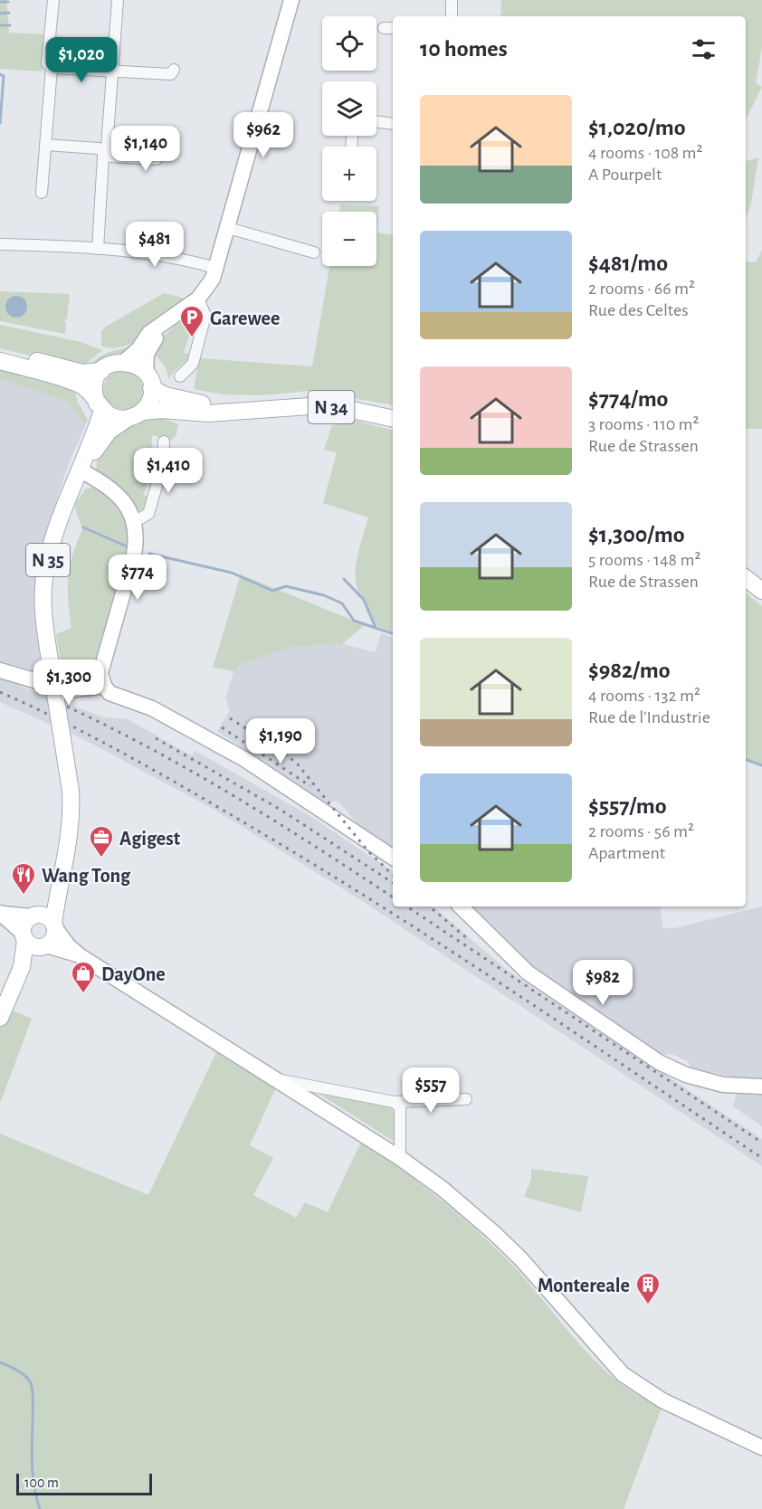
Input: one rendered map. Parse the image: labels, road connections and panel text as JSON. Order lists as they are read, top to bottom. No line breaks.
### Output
{"streets":{"main road":["N 34","N 35"]},"crossings":[["N 34","N 35"]],"places":{"parking":["Garewee"],"office":["Agigest"],"restaurant":["Wang Tong"],"shop":["DayOne"],"building":["Montereale"]},"scale_bar":"100 m","page":{"map_buttons":["+","−"],"heading":"10 homes","price":["$1,020","$962","$1,140","$481","$1,410","$774","$1,300","$1,190","$982","$557"],"list":[{"name":"$1,020/mo","note":"4 rooms · 108 m² · A Pourpelt"},{"name":"$481/mo","note":"2 rooms · 66 m² · Rue des Celtes"},{"name":"$774/mo","note":"3 rooms · 110 m² · Rue de Strassen"},{"name":"$1,300/mo","note":"5 rooms · 148 m² · Rue de Strassen"},{"name":"$982/mo","note":"4 rooms · 132 m² · Rue de l'Industrie"},{"name":"$557/mo","note":"2 rooms · 56 m² · Apartment"}],"scale":"100 m"}}
